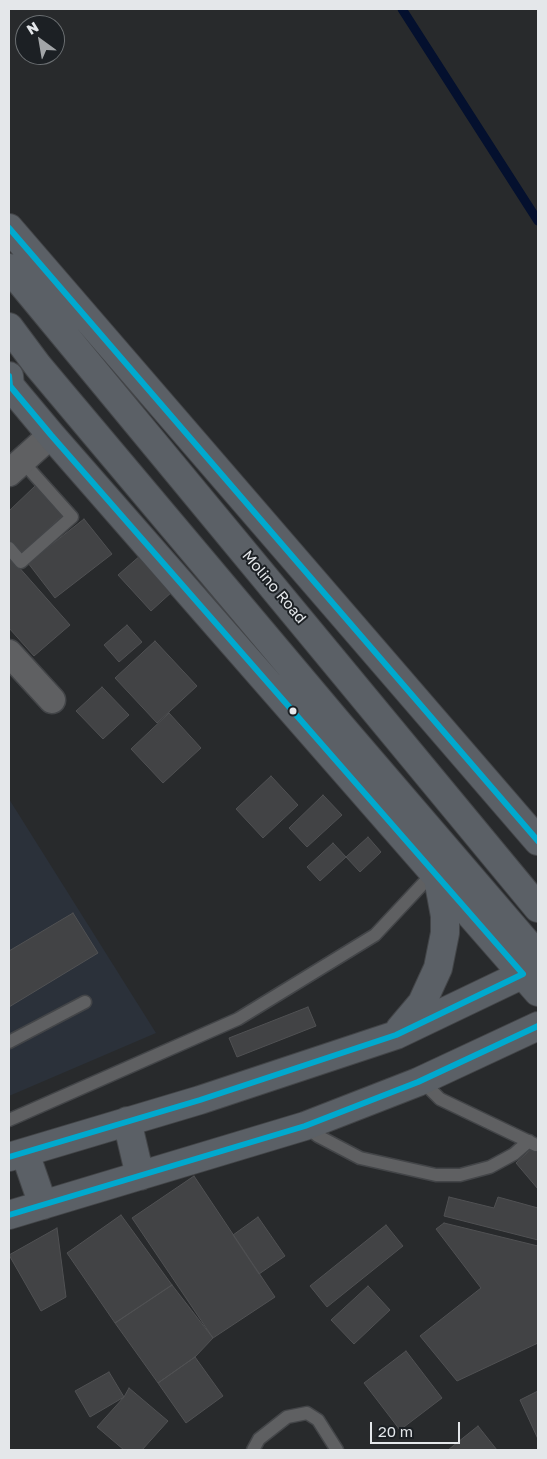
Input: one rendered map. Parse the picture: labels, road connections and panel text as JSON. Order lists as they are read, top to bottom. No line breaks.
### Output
{"streets":{"main road":["Molino Road"]},"scale_bar":"20 m","north":"top left"}
